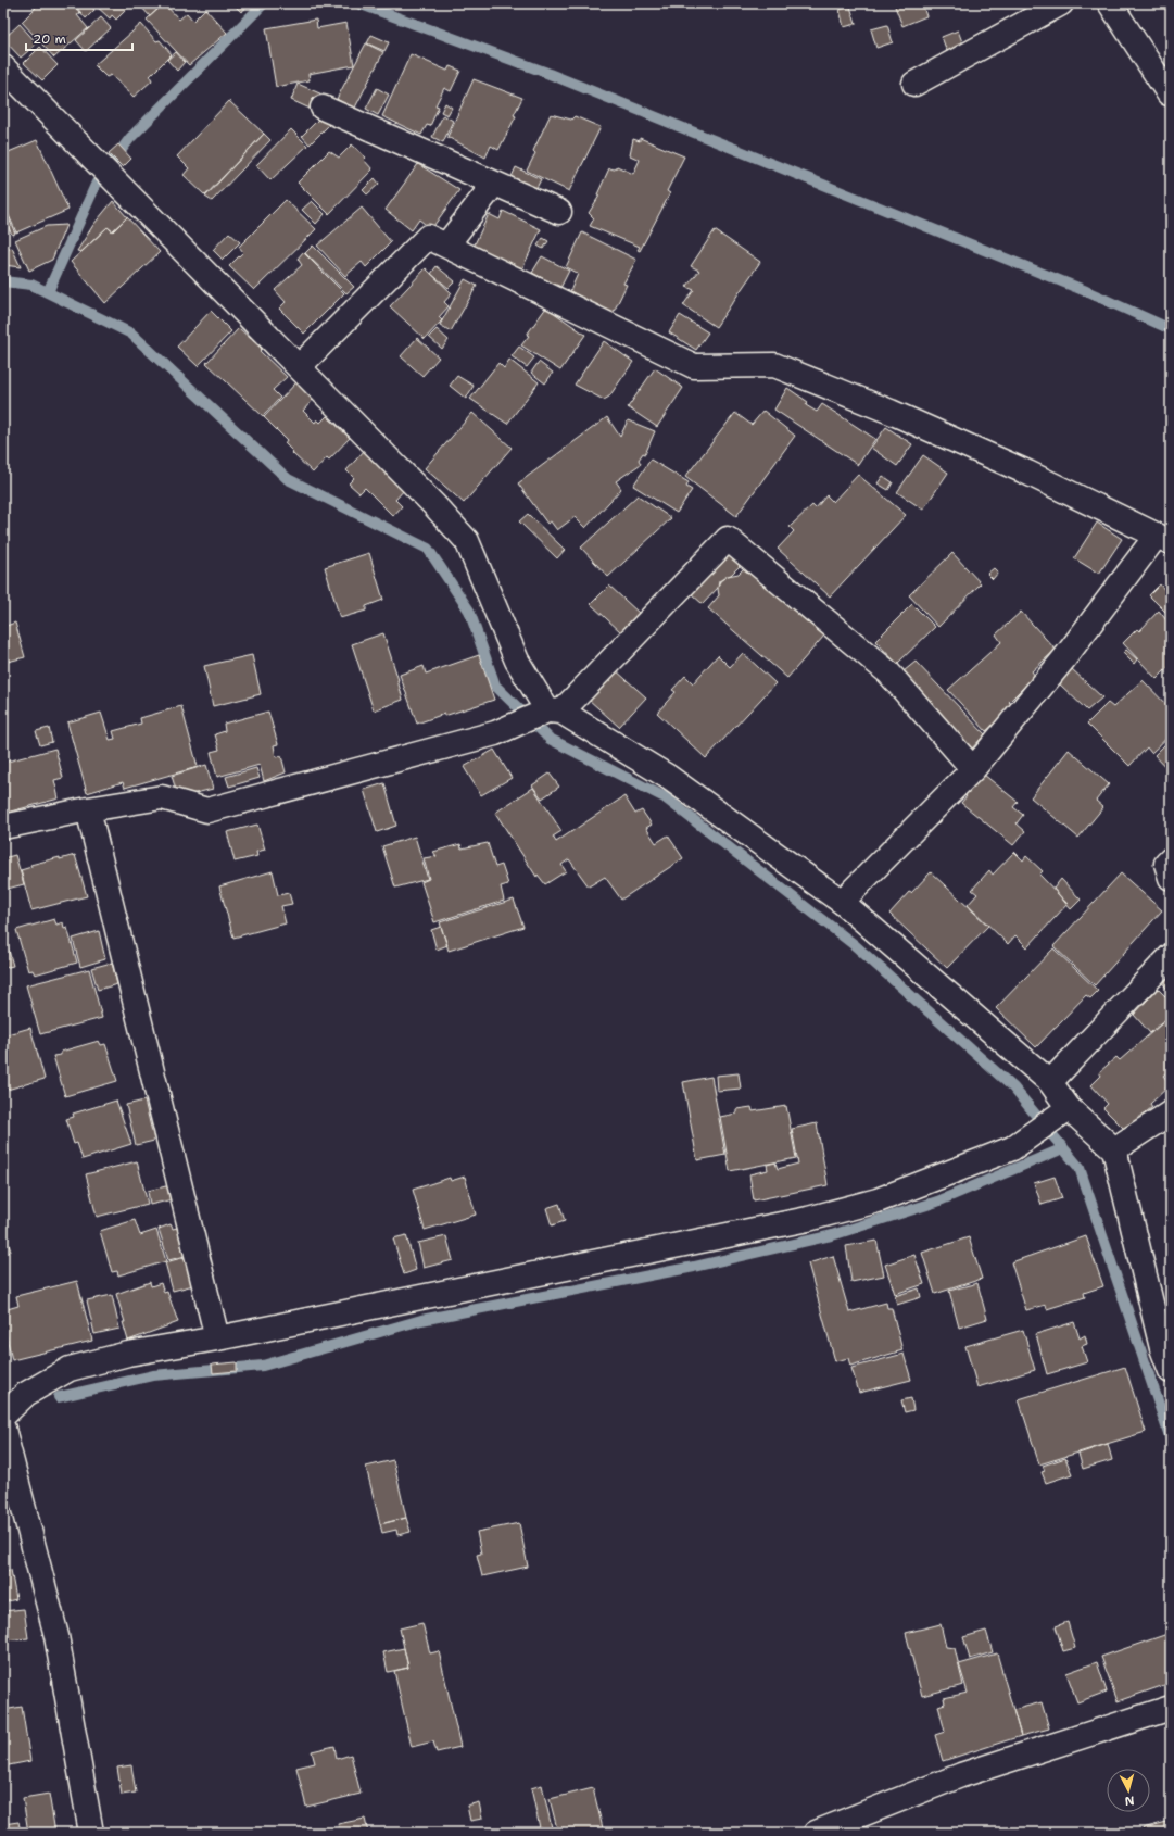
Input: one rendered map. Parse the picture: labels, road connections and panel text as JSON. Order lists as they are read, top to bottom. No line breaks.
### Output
{"scale_bar":"20 m","north":"bottom"}
